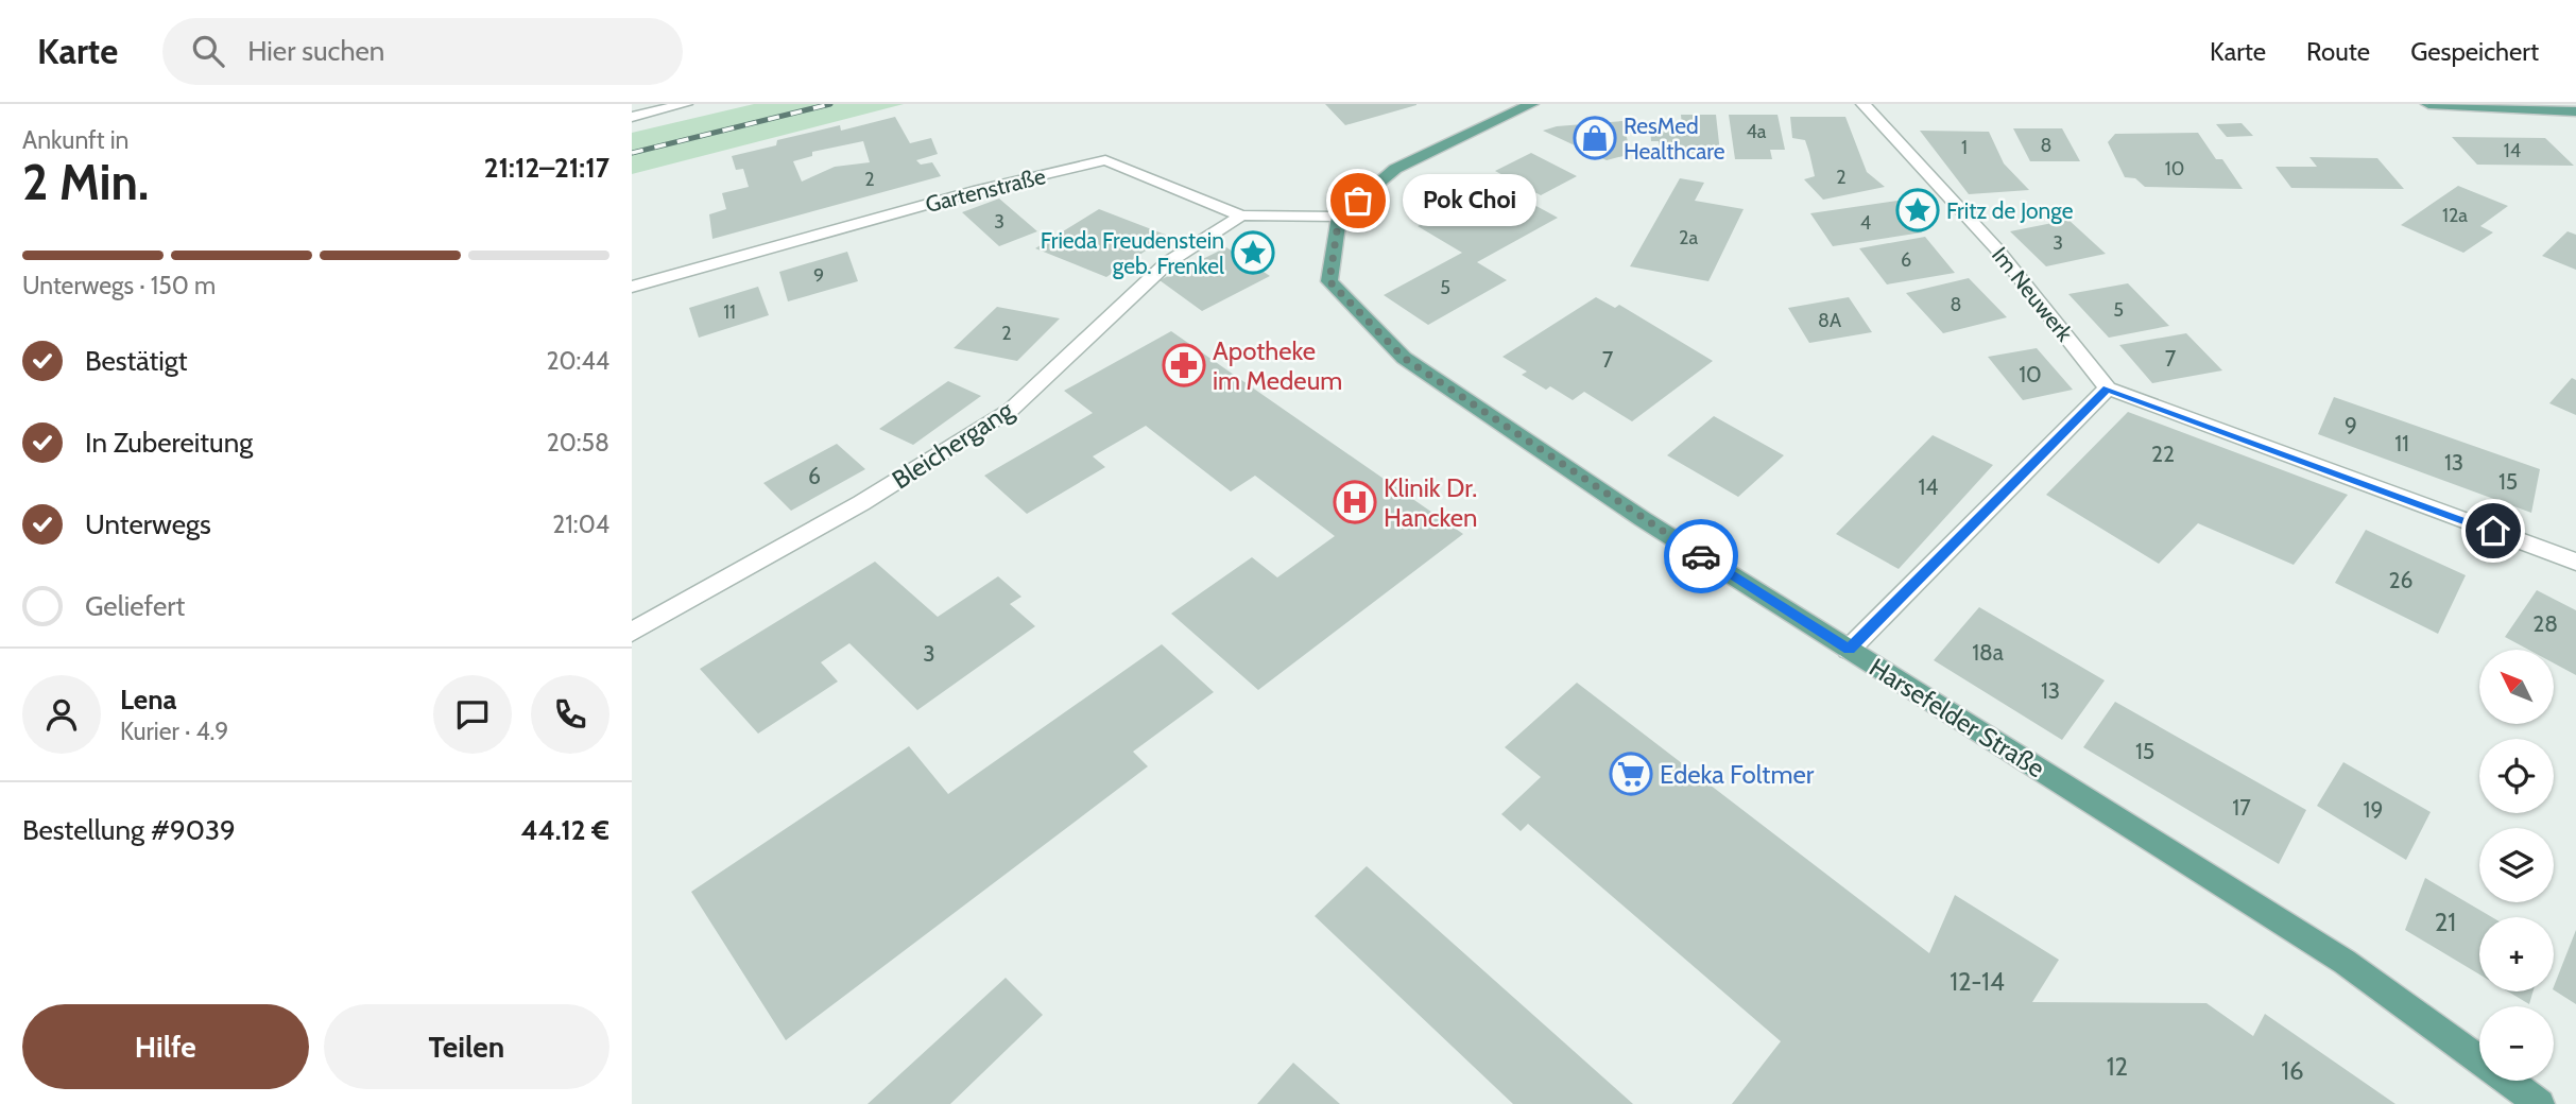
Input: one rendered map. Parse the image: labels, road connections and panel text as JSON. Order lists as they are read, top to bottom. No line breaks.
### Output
{"streets":{"main road":["Harsefelder Straße"],"street":["Gartenstraße","Im Neuwerk","Bleichergang"]},"crossings":[["Gartenstraße","Bleichergang"],["Gartenstraße","Harsefelder Straße"]],"places":{"shop":["ResMed Healthcare"],"other":["Pok Choi"],"place":["Fritz de Jonge","Frieda Freudenstein geb. Frenkel"],"pharmacy":["Apotheke im Medeum"],"hospital":["Klinik Dr. Hancken"],"supermarket":["Edeka Foltmer"]},"house_numbers":["4a","8","1","14","10","2","2","12a","3","4","2a","3","6","9","5","8","5","11","8A","2","7","7","10","9","11","22","13","6","15","14","26","28","18a","3","13","15","17","19","21","12-14","12","16"],"north":"top left","page":{"header":"Karte","search":"Hier suchen","nav":["Karte","Route","Gespeichert"],"heading":["2 Min.","Ankunft in","21:12–21:17"],"panel":["Lena","Kurier · 4.9","Bestellung #9039","44.12 €"],"bubble":"Pok Choi","bar":"Unterwegs · 150 m","list":[["Bestätigt","20:44"],["In Zubereitung","20:58"],["Unterwegs","21:04"],"Geliefert"],"map_buttons":["+","−"],"buttons":["Hilfe","Teilen"]}}
